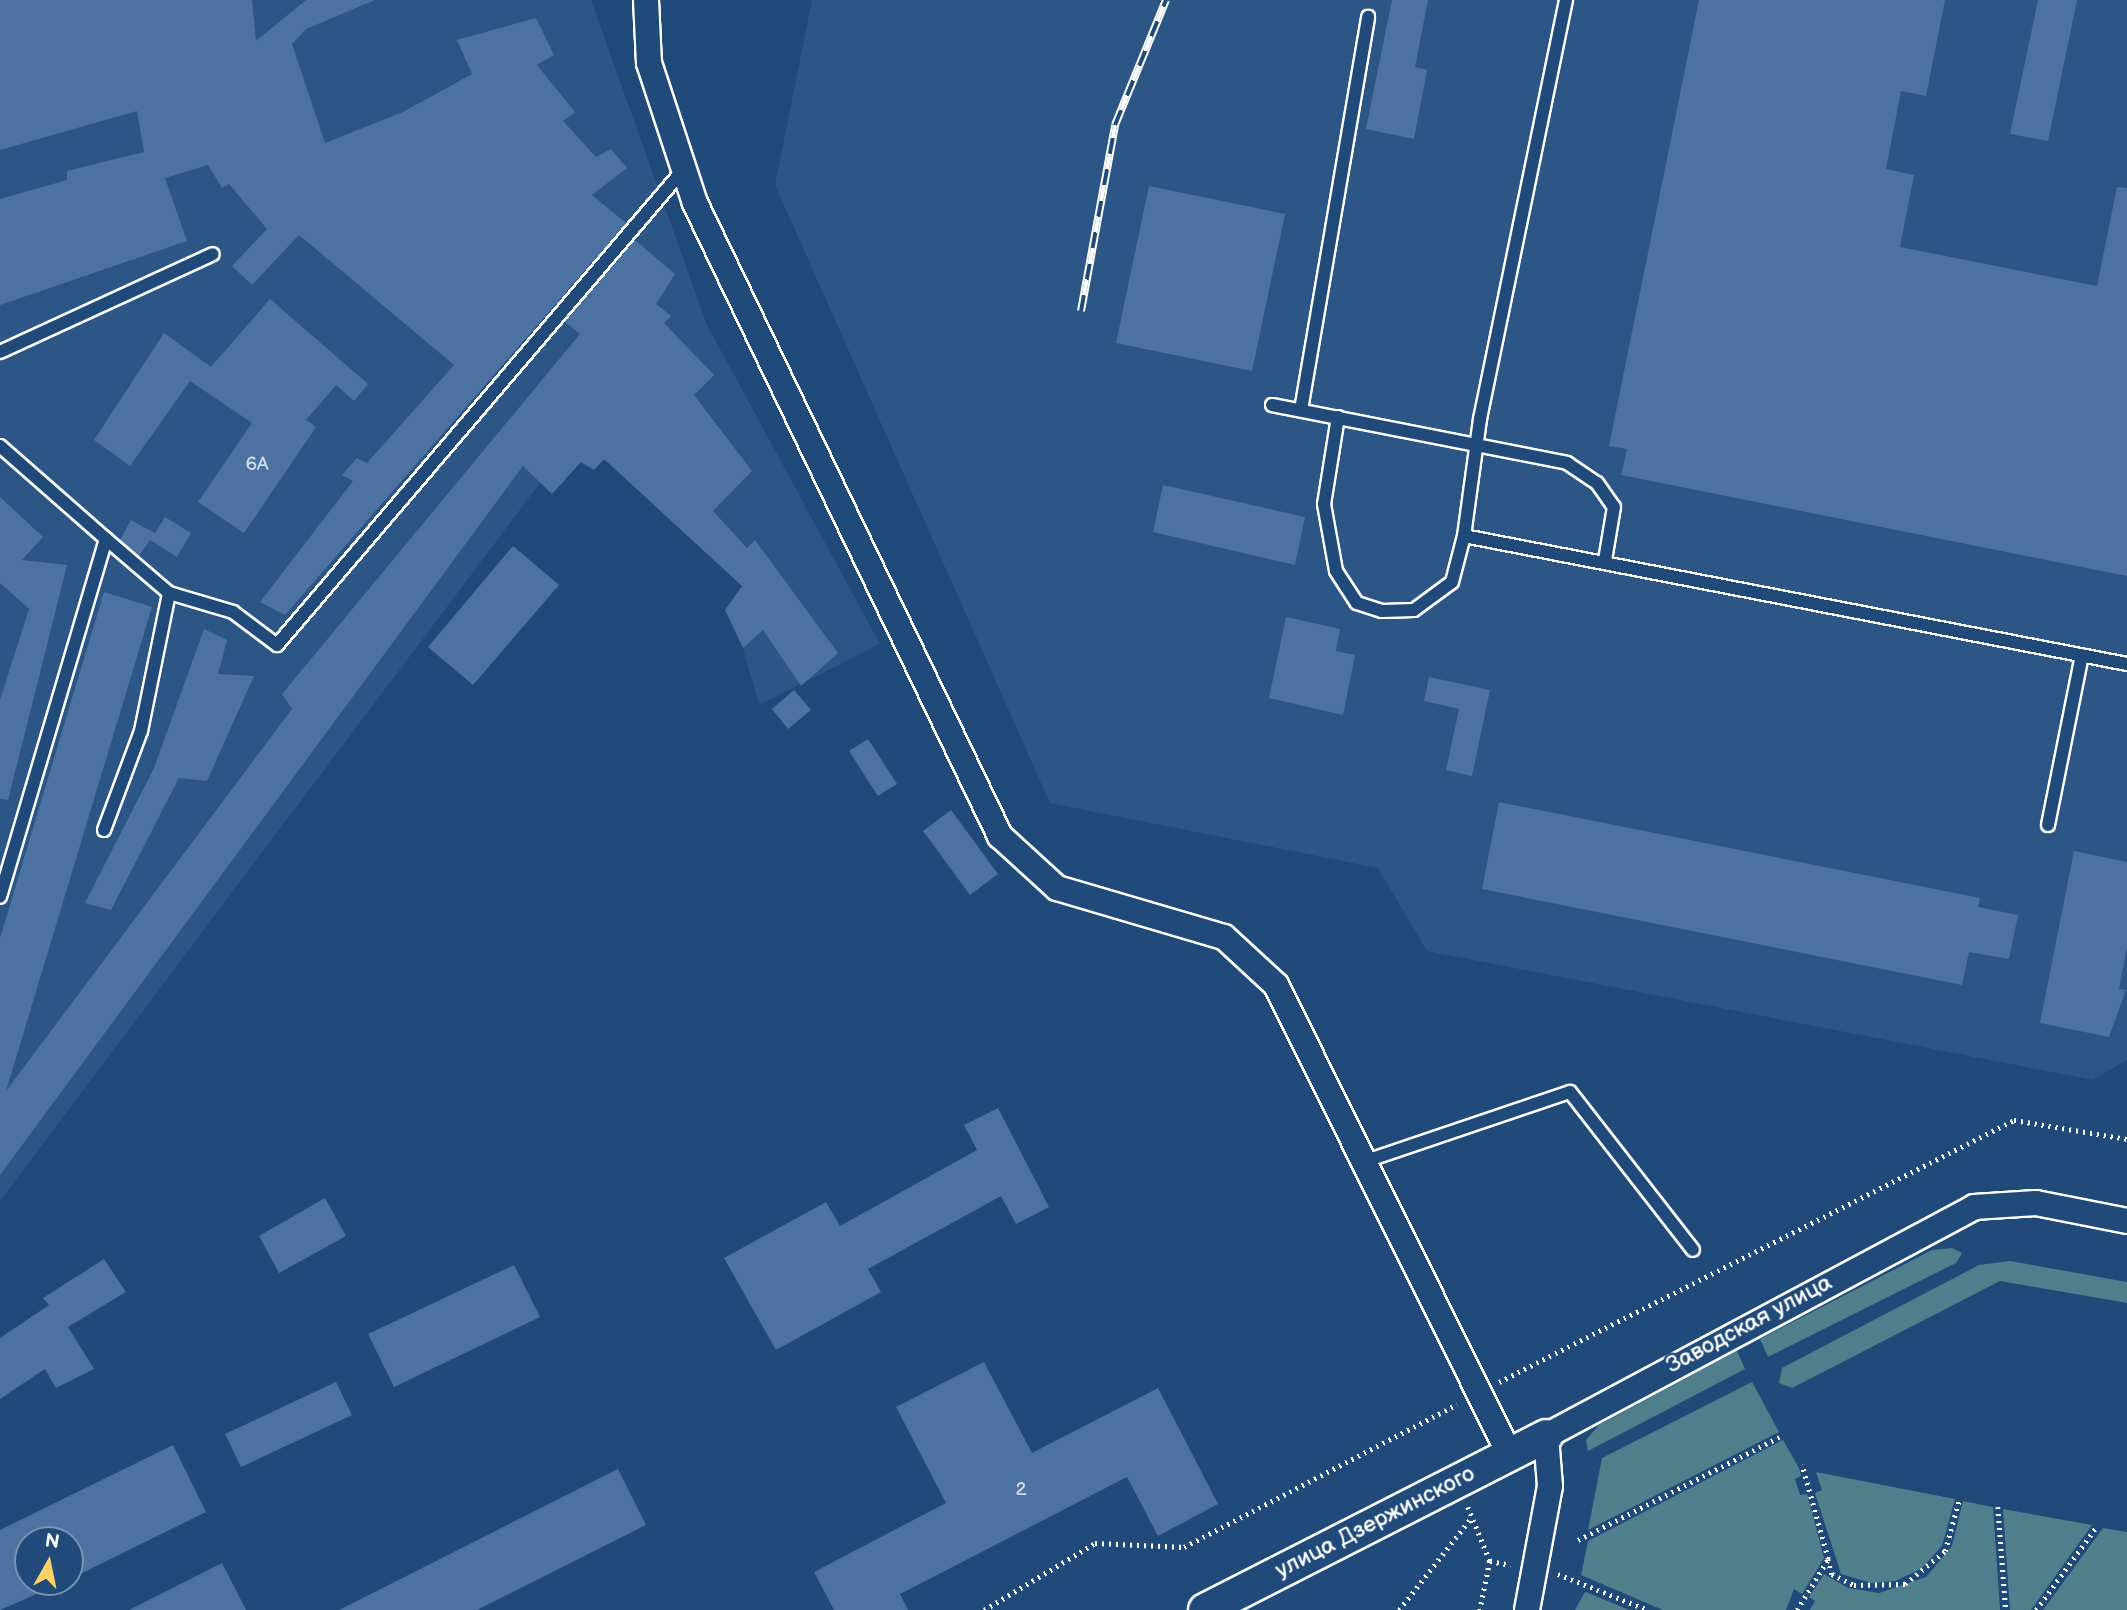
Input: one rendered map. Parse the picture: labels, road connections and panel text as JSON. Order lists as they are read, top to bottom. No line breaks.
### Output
{"streets":{"street":["Заводская улица","улица Дзержинского"]},"crossings":[["Заводская улица","улица Дзержинского"]],"house_numbers":["6А","2"],"north":"top"}
